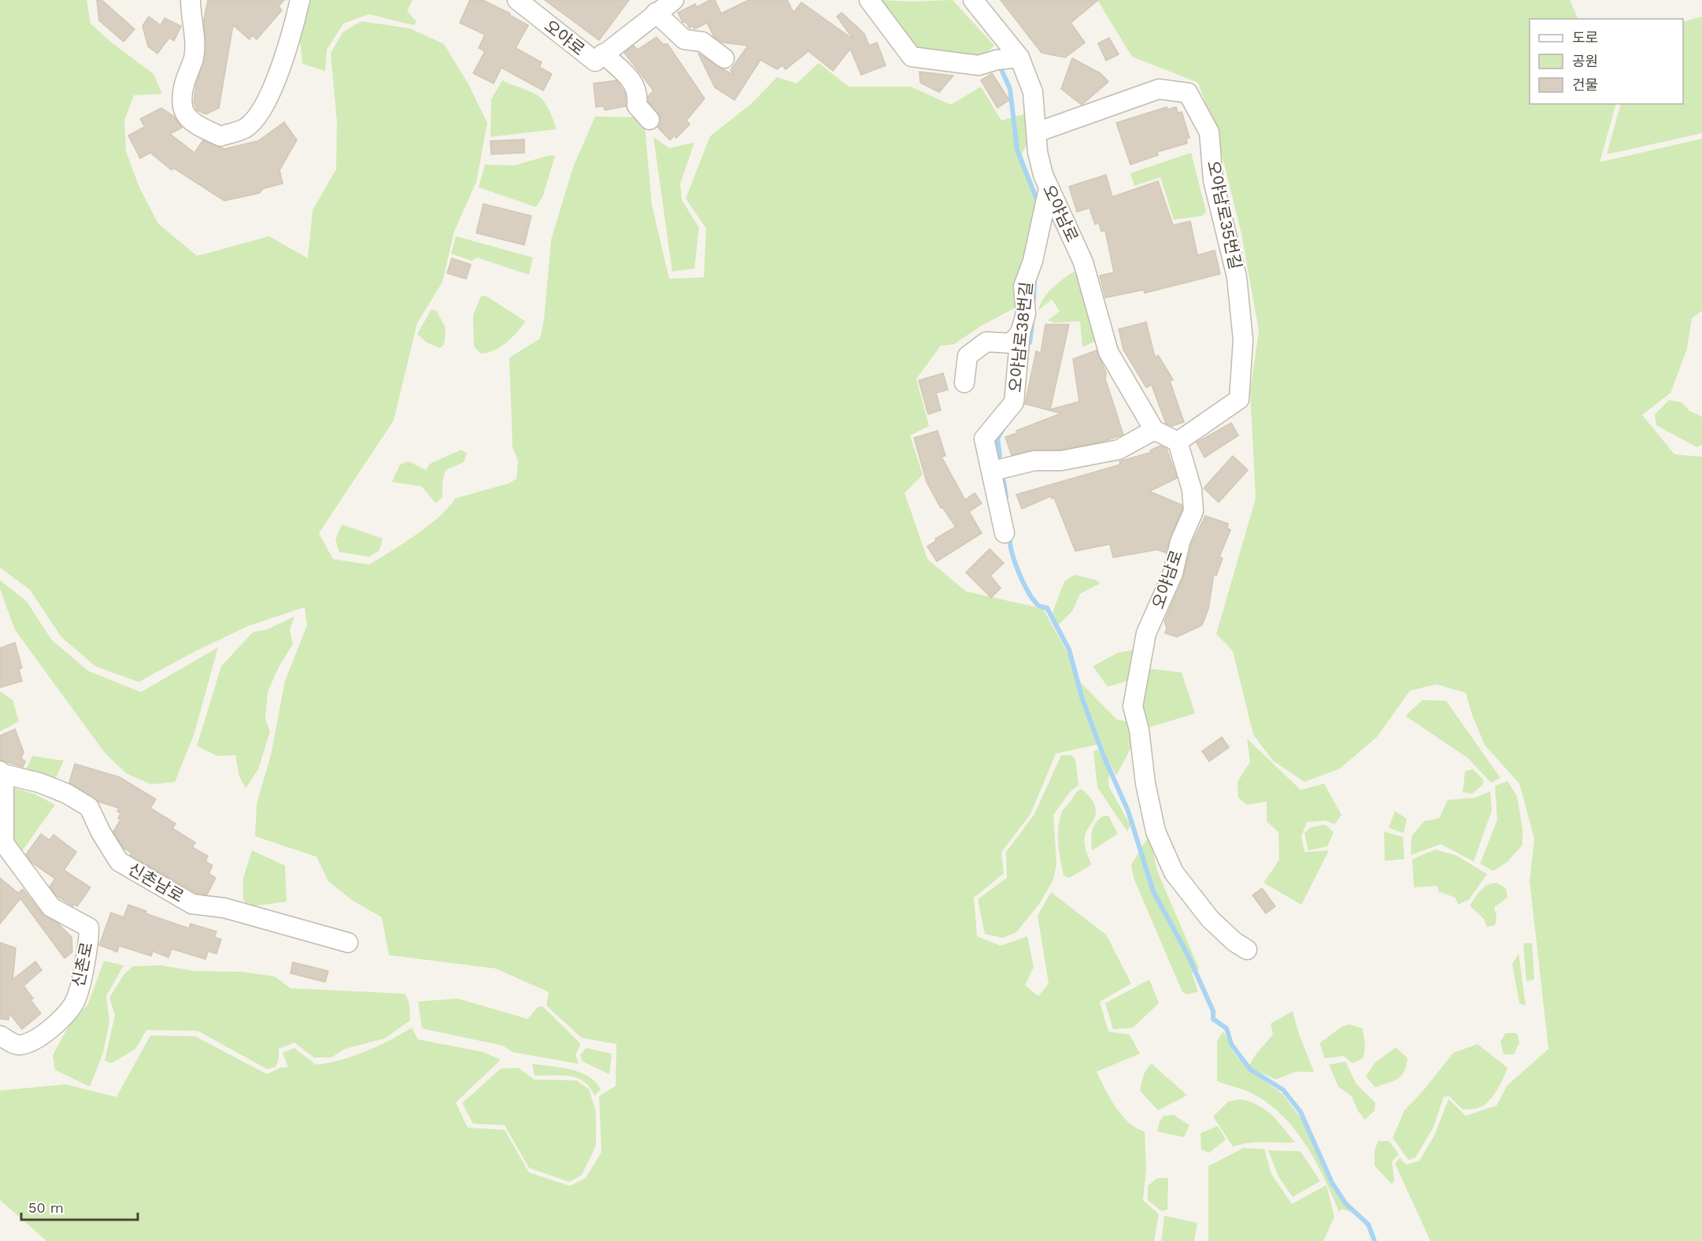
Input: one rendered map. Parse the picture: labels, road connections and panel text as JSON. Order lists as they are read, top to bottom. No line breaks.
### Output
{"streets":{"street":["오야로","오야남로","오야남로35번길","오야남로38번길","신촌남로","신촌로"]},"crossings":[["오야남로","오야남로35번길"],["오야남로","오야남로38번길"],["신촌남로","신촌로"]],"legend":["도로","공원","건물"],"scale_bar":"50 m"}
